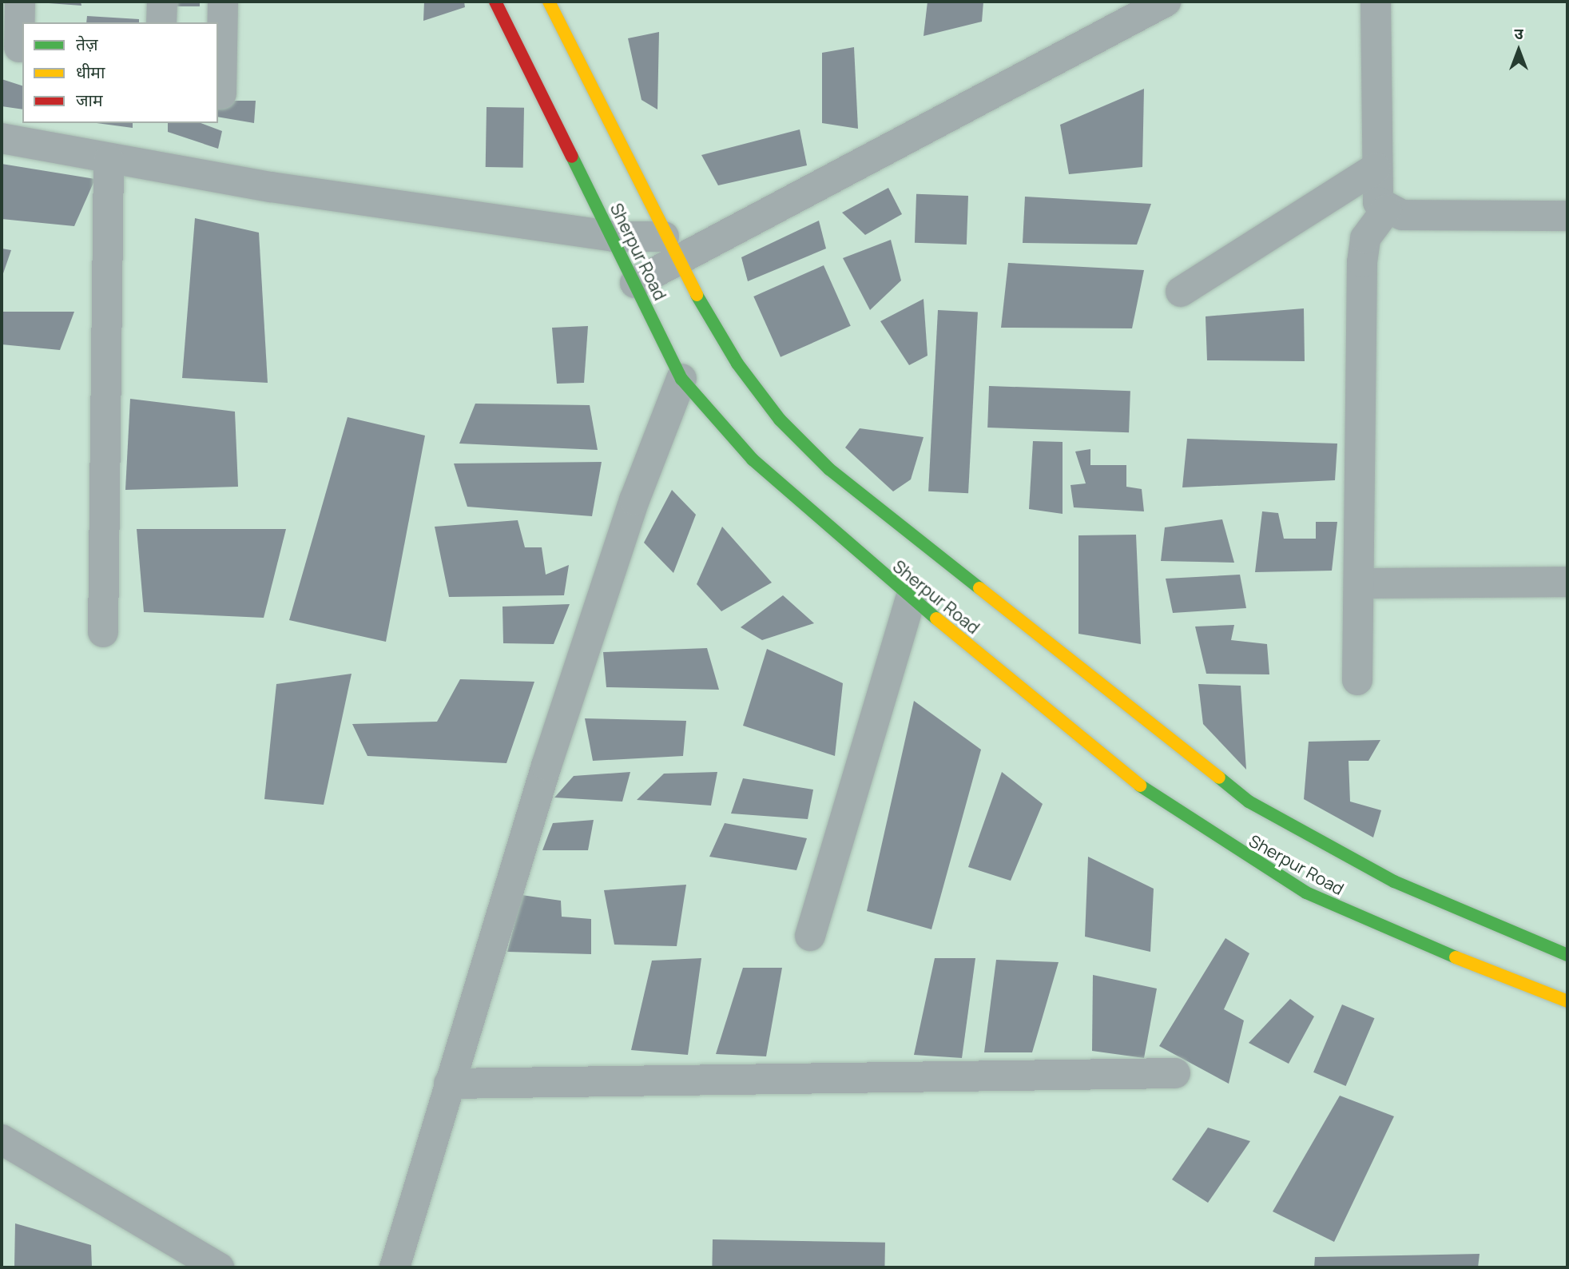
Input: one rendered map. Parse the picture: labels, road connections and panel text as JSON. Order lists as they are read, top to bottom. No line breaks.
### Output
{"streets":{"street":["Sherpur Road"]},"legend":["तेज़","धीमा","जाम"],"north":"top"}
